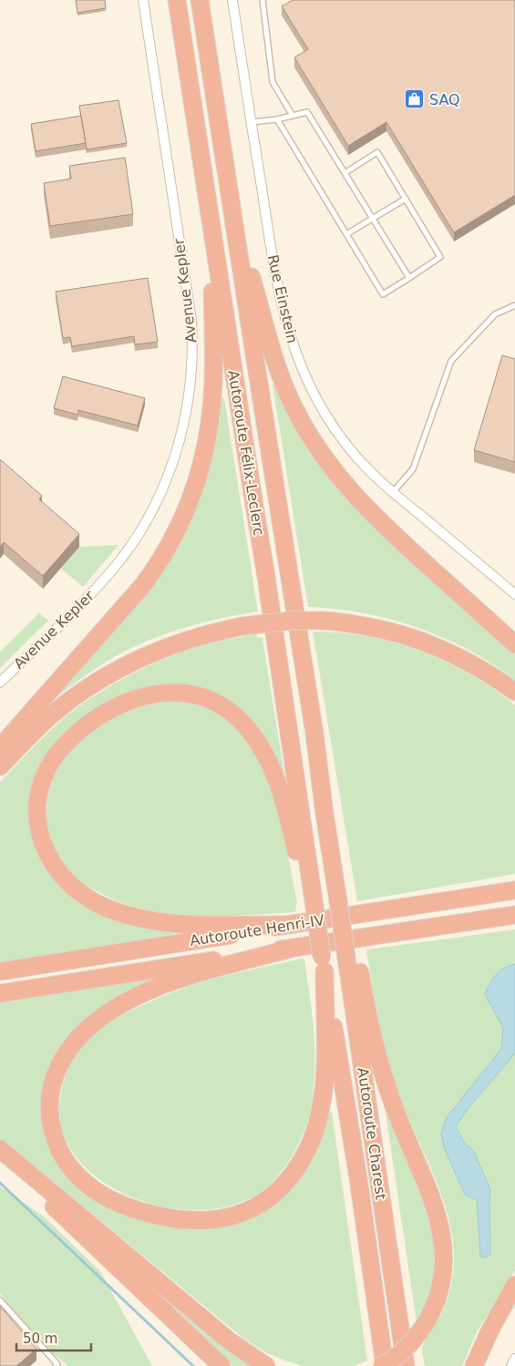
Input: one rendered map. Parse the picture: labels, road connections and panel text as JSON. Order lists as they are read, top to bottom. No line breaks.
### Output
{"streets":{"highway":["Autoroute Félix-Leclerc","Autoroute Henri-IV","Autoroute Charest"],"street":["Avenue Kepler","Rue Einstein"]},"crossings":[["Autoroute Félix-Leclerc","Autoroute Charest"]],"places":{"shop":["SAQ"]},"scale_bar":"50 m"}
